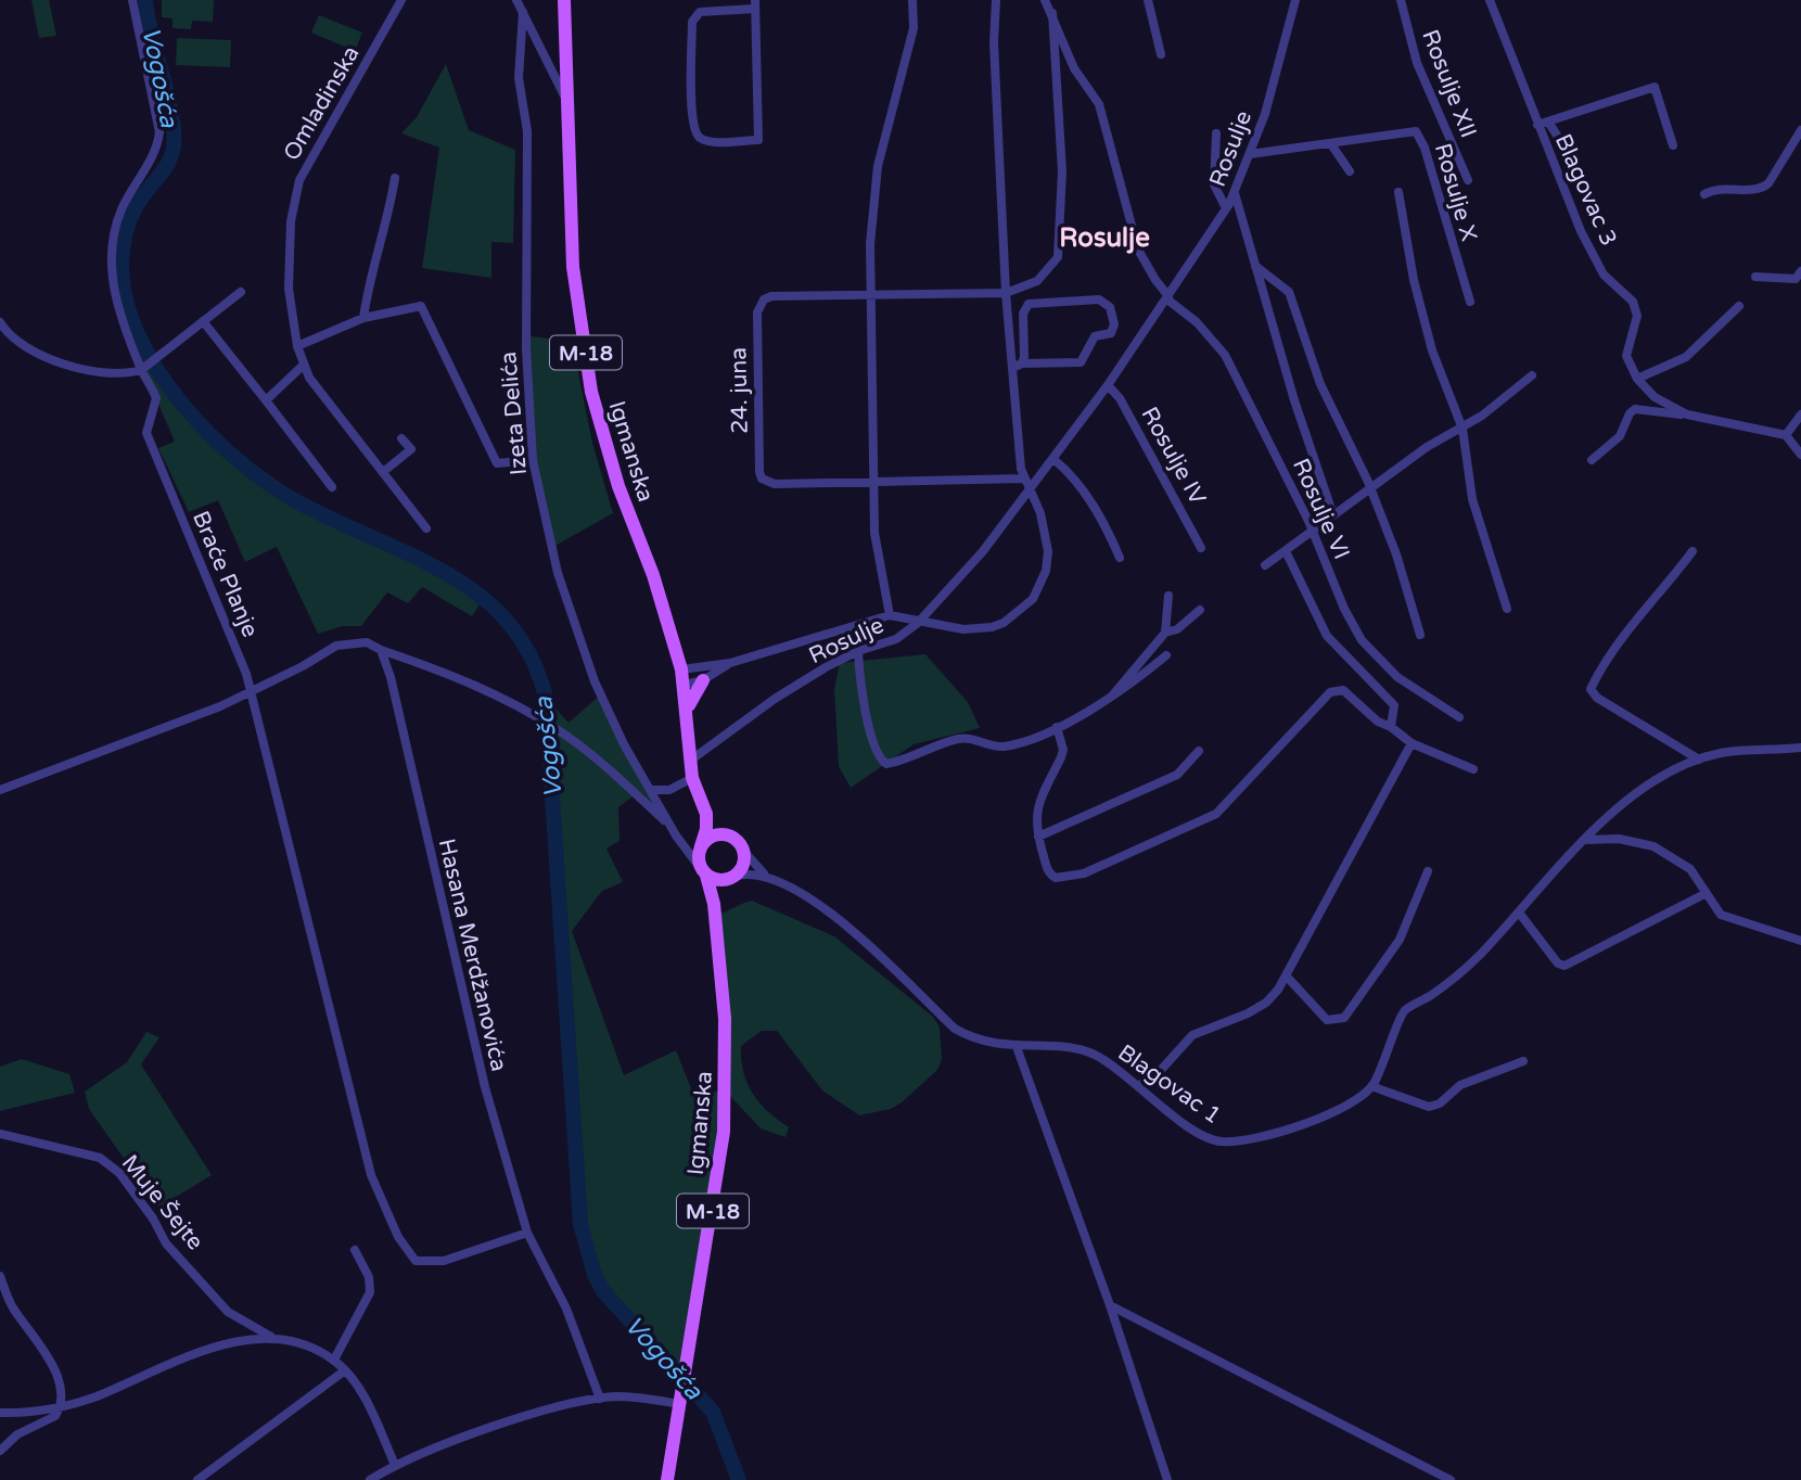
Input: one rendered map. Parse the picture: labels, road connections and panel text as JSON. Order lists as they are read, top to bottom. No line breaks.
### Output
{"streets":{"main road":["M-18","Igmanska"],"street":["Rosulje XII","Omladinska","Rosulje","Blagovac 3","Rosulje X","24. juna","Izeta Delića","Rosulje IV","Rosulje VI","Braće Planje","Hasana Merdžanovića","Blagovac 1","Muje Šejte"]},"crossings":[["Rosulje","Rosulje X"],["Rosulje","Igmanska"],["Rosulje","Rosulje IV"],["Rosulje","Rosulje VI"],["M-18","Izeta Delića"],["M-18","Igmanska"],["Izeta Delića","Igmanska"],["Braće Planje","Hasana Merdžanovića"]],"districts":["Rosulje"],"water":["Vogošća"]}
